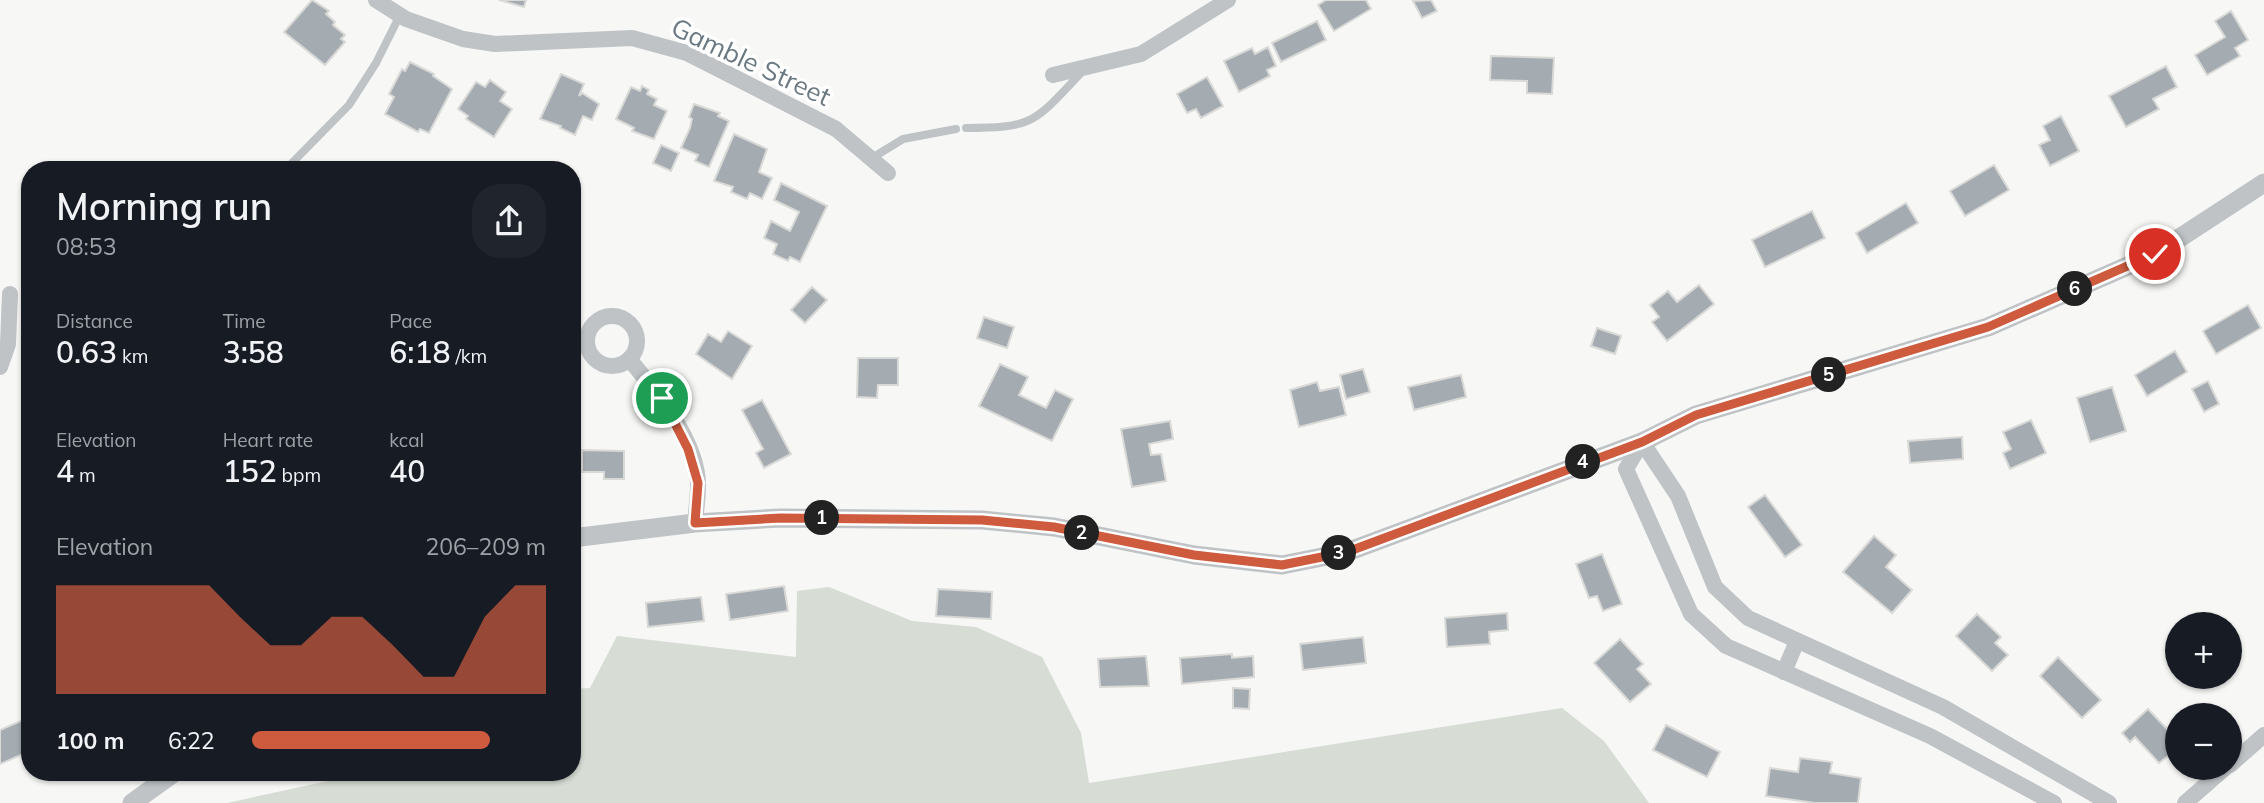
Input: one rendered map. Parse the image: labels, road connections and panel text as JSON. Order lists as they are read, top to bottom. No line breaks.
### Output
{"streets":{"street":["Gamble Street"]},"page":{"heading":["Morning run","08:53"],"pins":["6","5","4","1","2","3"],"stats":[["Distance","0.63 km"],["Time","3:58"],["Pace","6:18 /km"],["Elevation","4 m"],["Heart rate","152 bpm"],["kcal","40"]],"chart":["Elevation","206–209 m"],"map_buttons":["+","−"],"list":[{"name":"100 m","note":"6:22"}]}}
